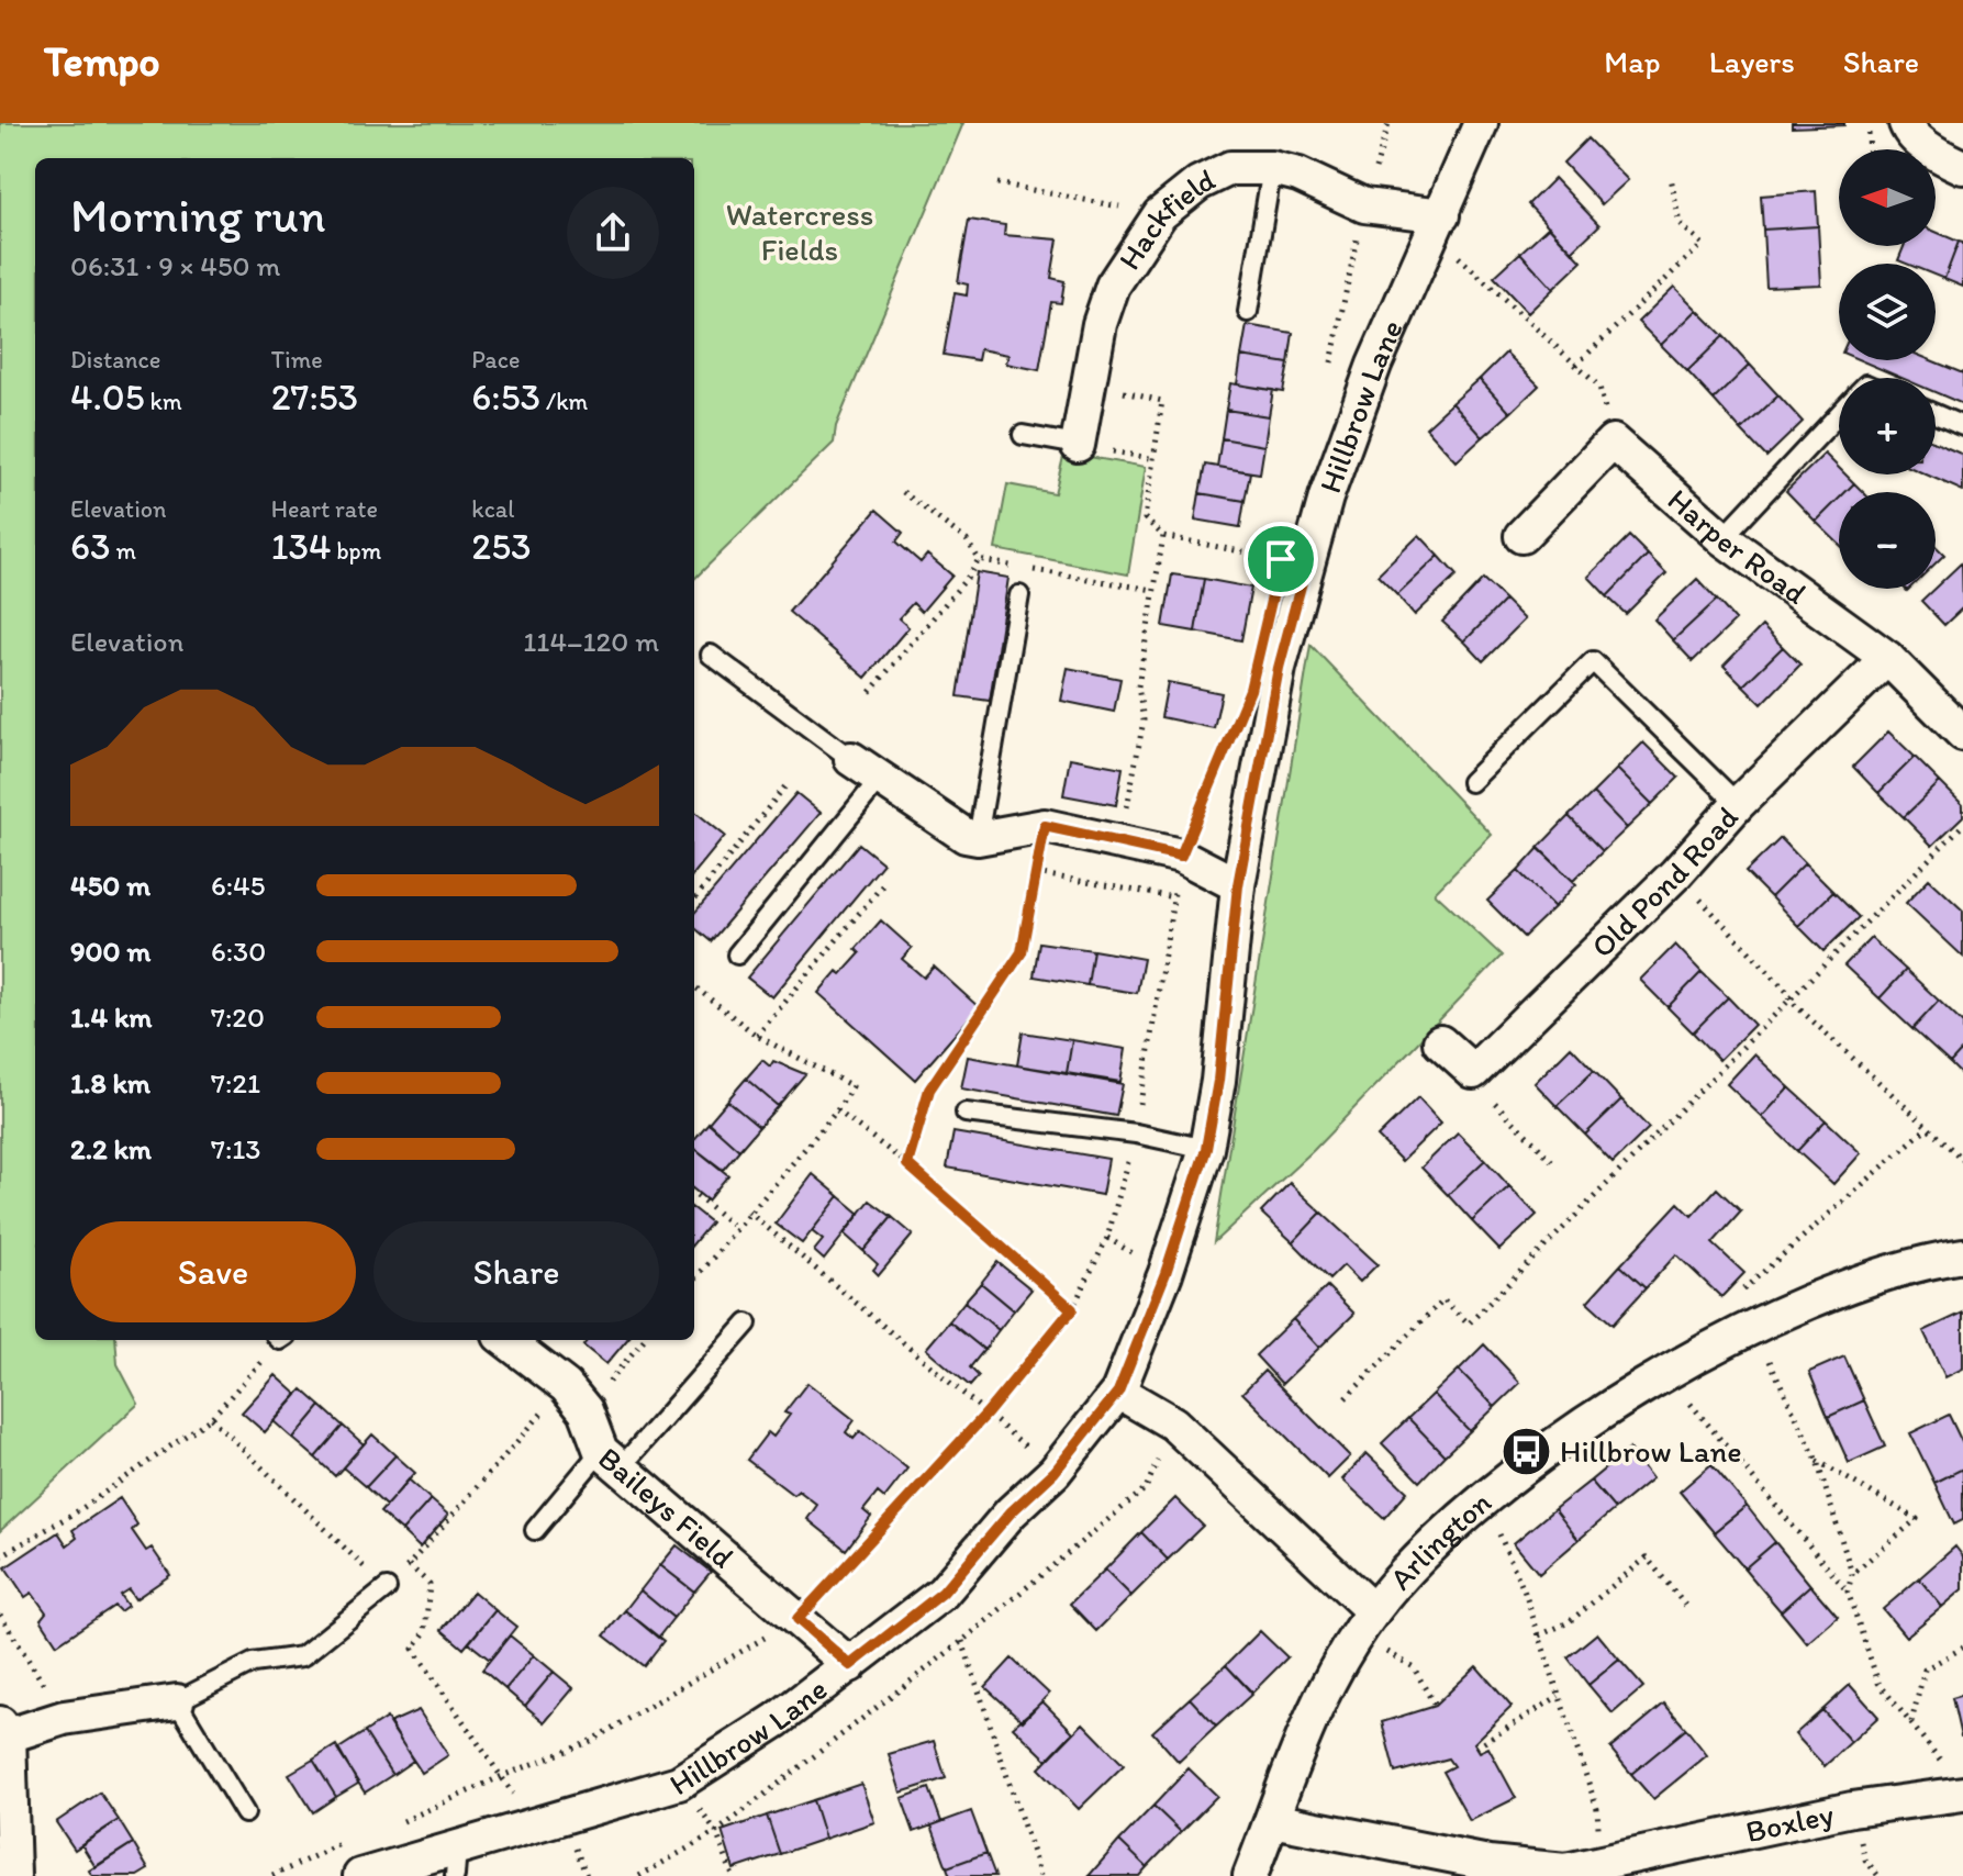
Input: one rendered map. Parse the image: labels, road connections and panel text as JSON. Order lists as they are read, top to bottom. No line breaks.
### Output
{"streets":{"street":["Hackfield","Hillbrow Lane","Harper Road","Old Pond Road","Baileys Field","Arlington","Boxley"]},"crossings":[["Hackfield","Hillbrow Lane"],["Hillbrow Lane","Baileys Field"],["Harper Road","Old Pond Road"],["Arlington","Boxley"]],"parks":["Watercress Fields"],"places":{"bus stop":["Hillbrow Lane"]},"north":"left","page":{"header":"Tempo","nav":["Map","Layers","Share"],"map_buttons":["+","−"],"heading":["Morning run","06:31 · 9 × 450 m"],"stats":[["Distance","4.05 km"],["Time","27:53"],["Pace","6:53 /km"],["Elevation","63 m"],["Heart rate","134 bpm"],["kcal","253"]],"chart":["Elevation","114–120 m"],"list":[{"name":"450 m","note":"6:45"},{"name":"900 m","note":"6:30"},{"name":"1.4 km","note":"7:20"},{"name":"1.8 km","note":"7:21"},{"name":"2.2 km","note":"7:13"}],"buttons":["Save","Share"]}}
